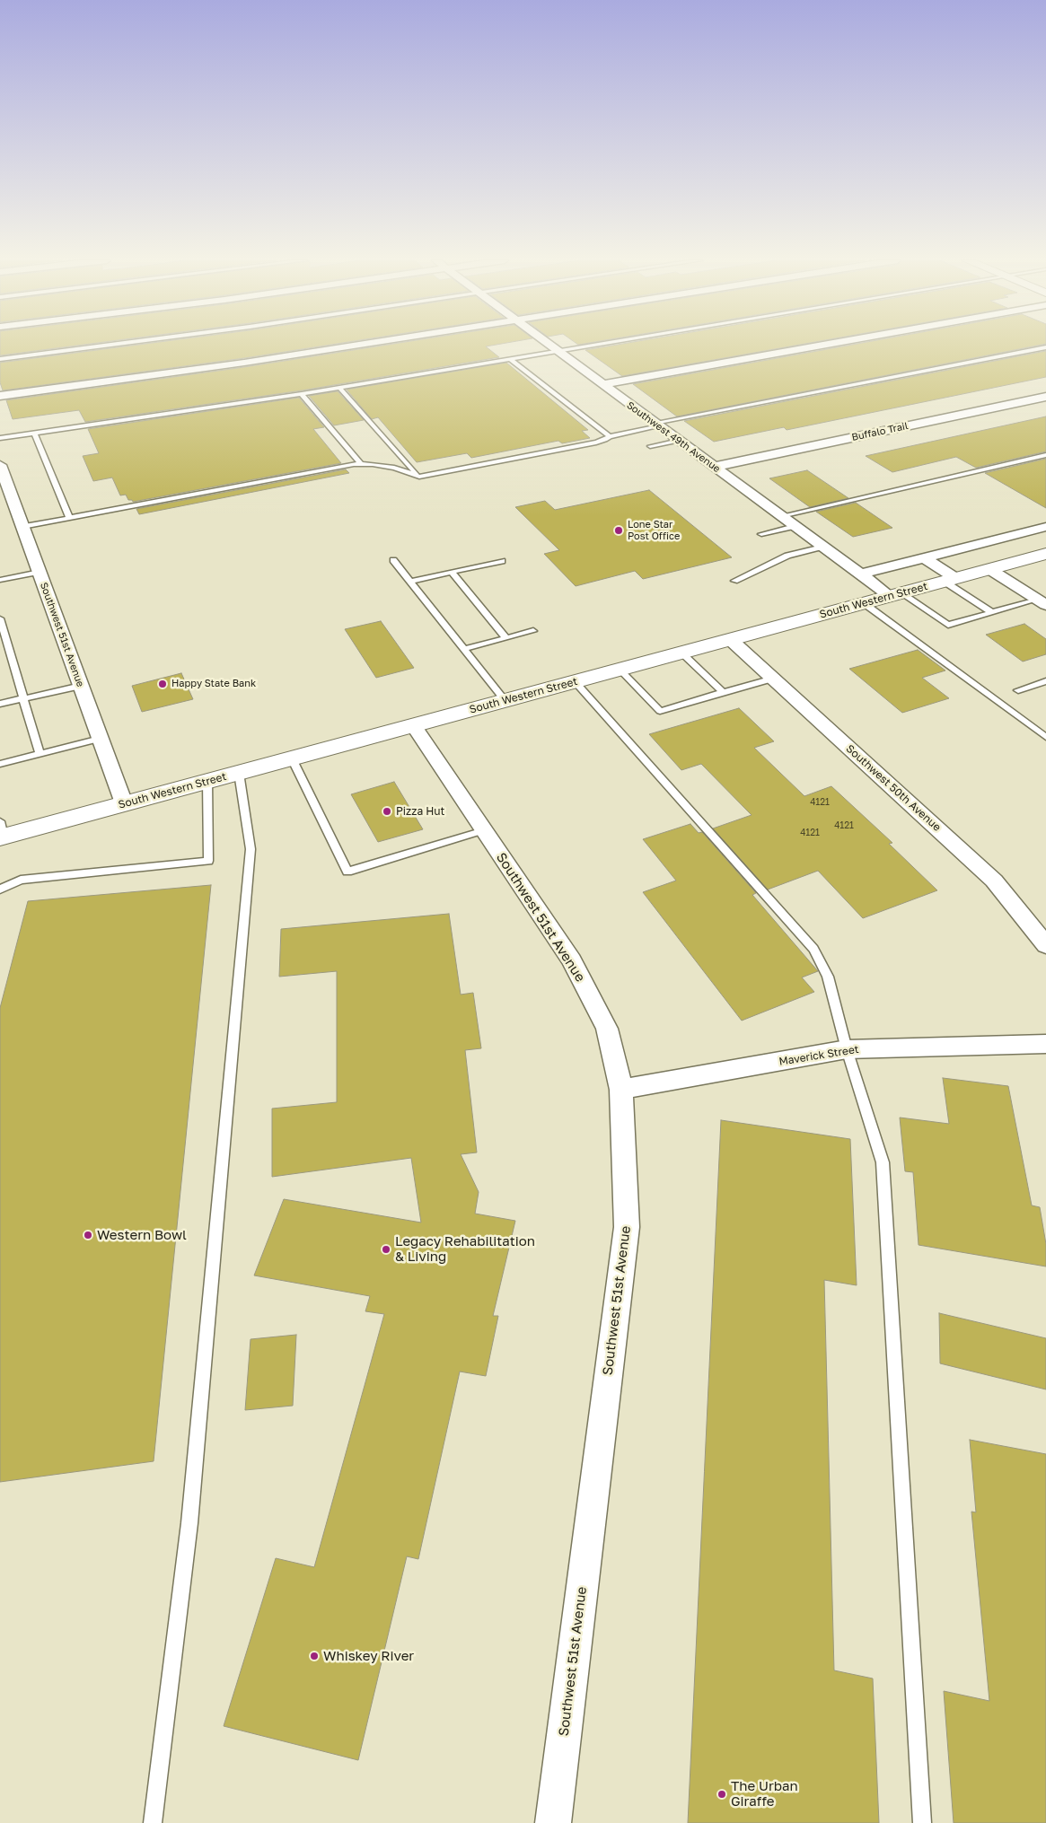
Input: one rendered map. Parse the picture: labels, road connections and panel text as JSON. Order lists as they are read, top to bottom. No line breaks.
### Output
{"streets":{"main road":["South Western Street"],"street":["Buffalo Trail","Southwest 49th Avenue","Southwest 51st Avenue","Southwest 50th Avenue","Maverick Street"]},"crossings":[["Buffalo Trail","Southwest 49th Avenue"],["Southwest 49th Avenue","South Western Street"],["South Western Street","Southwest 51st Avenue"],["South Western Street","Southwest 50th Avenue"],["Southwest 51st Avenue","Maverick Street"]],"places":["Lone Star Post Office","Happy State Bank","Pizza Hut","Western Bowl","Legacy Rehabilitation & Living","Whiskey River","The Urban Giraffe"],"house_numbers":["4121","4121","4121"]}
